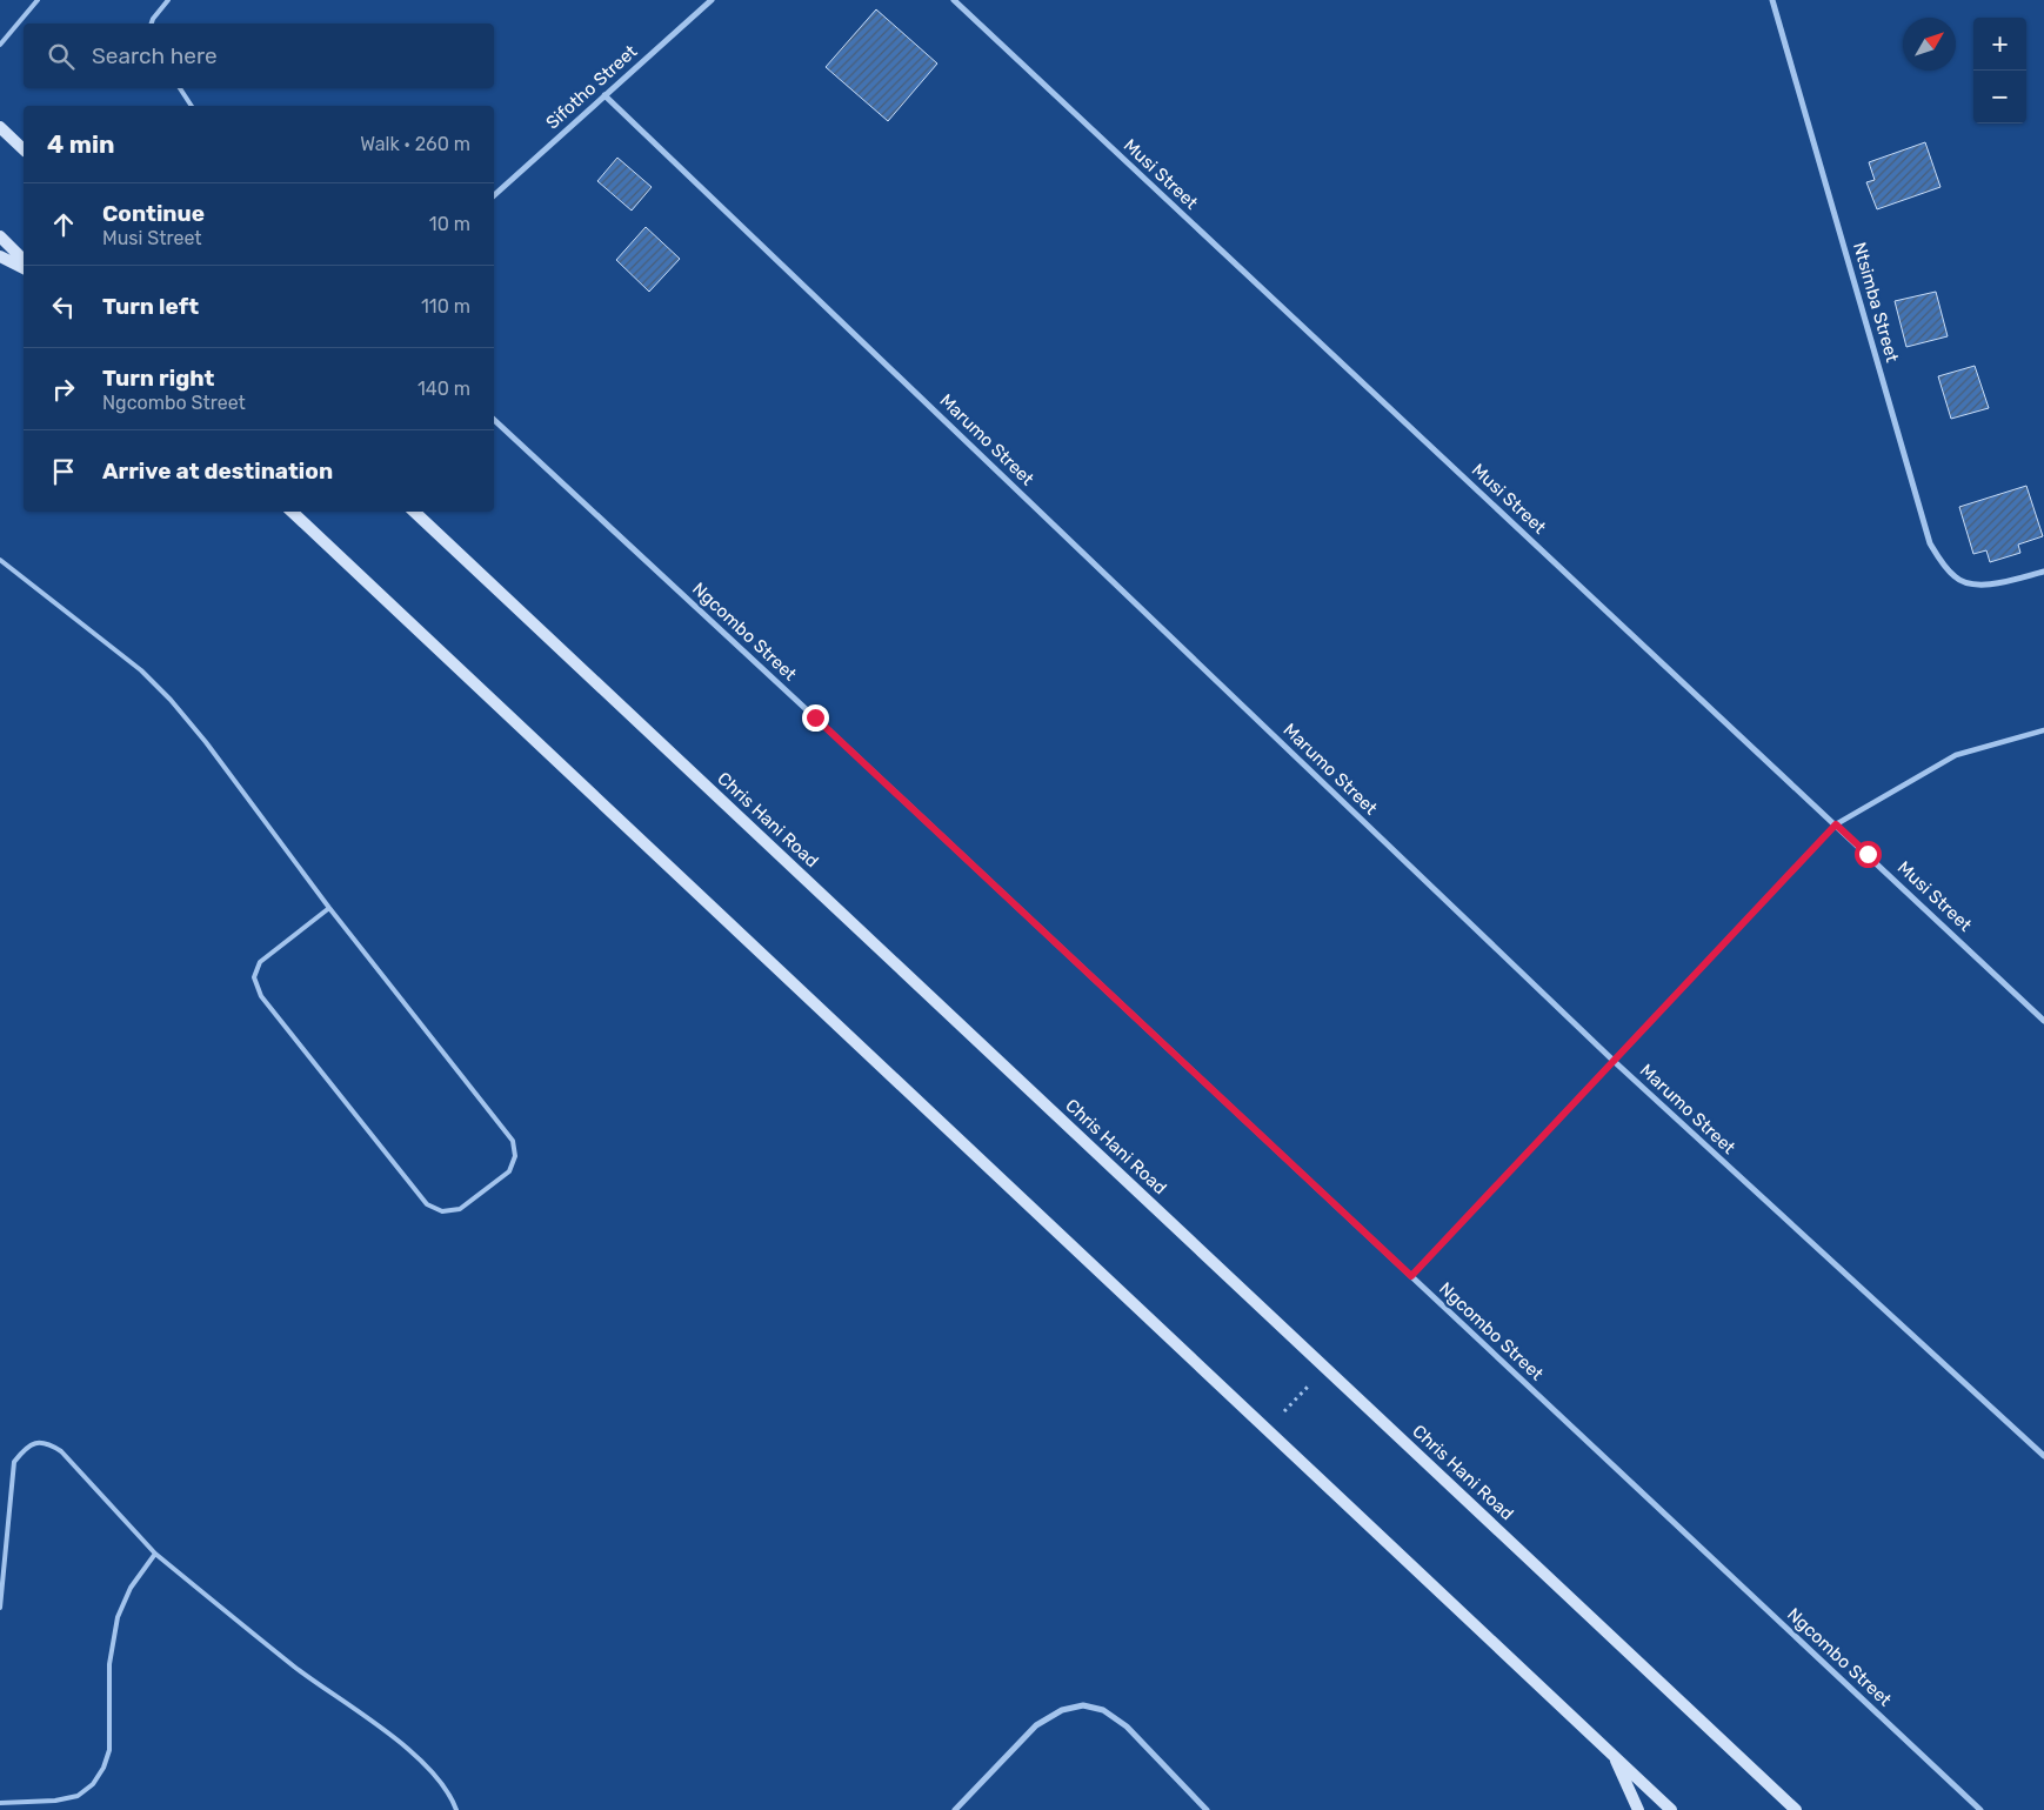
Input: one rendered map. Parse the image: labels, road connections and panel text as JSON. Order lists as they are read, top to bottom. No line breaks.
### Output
{"streets":{"main road":["Chris Hani Road"],"street":["Sifotho Street","Musi Street","Ntsimba Street","Marumo Street","Ngcombo Street"]},"crossings":[["Sifotho Street","Marumo Street"]],"north":"top right","page":{"map_buttons":["+","−"],"search":"Search here","heading":["4 min","Walk · 260 m"],"list":[["Continue","Musi Street","10 m"],["Turn left","110 m"],["Turn right","Ngcombo Street","140 m"],"Arrive at destination"]}}
